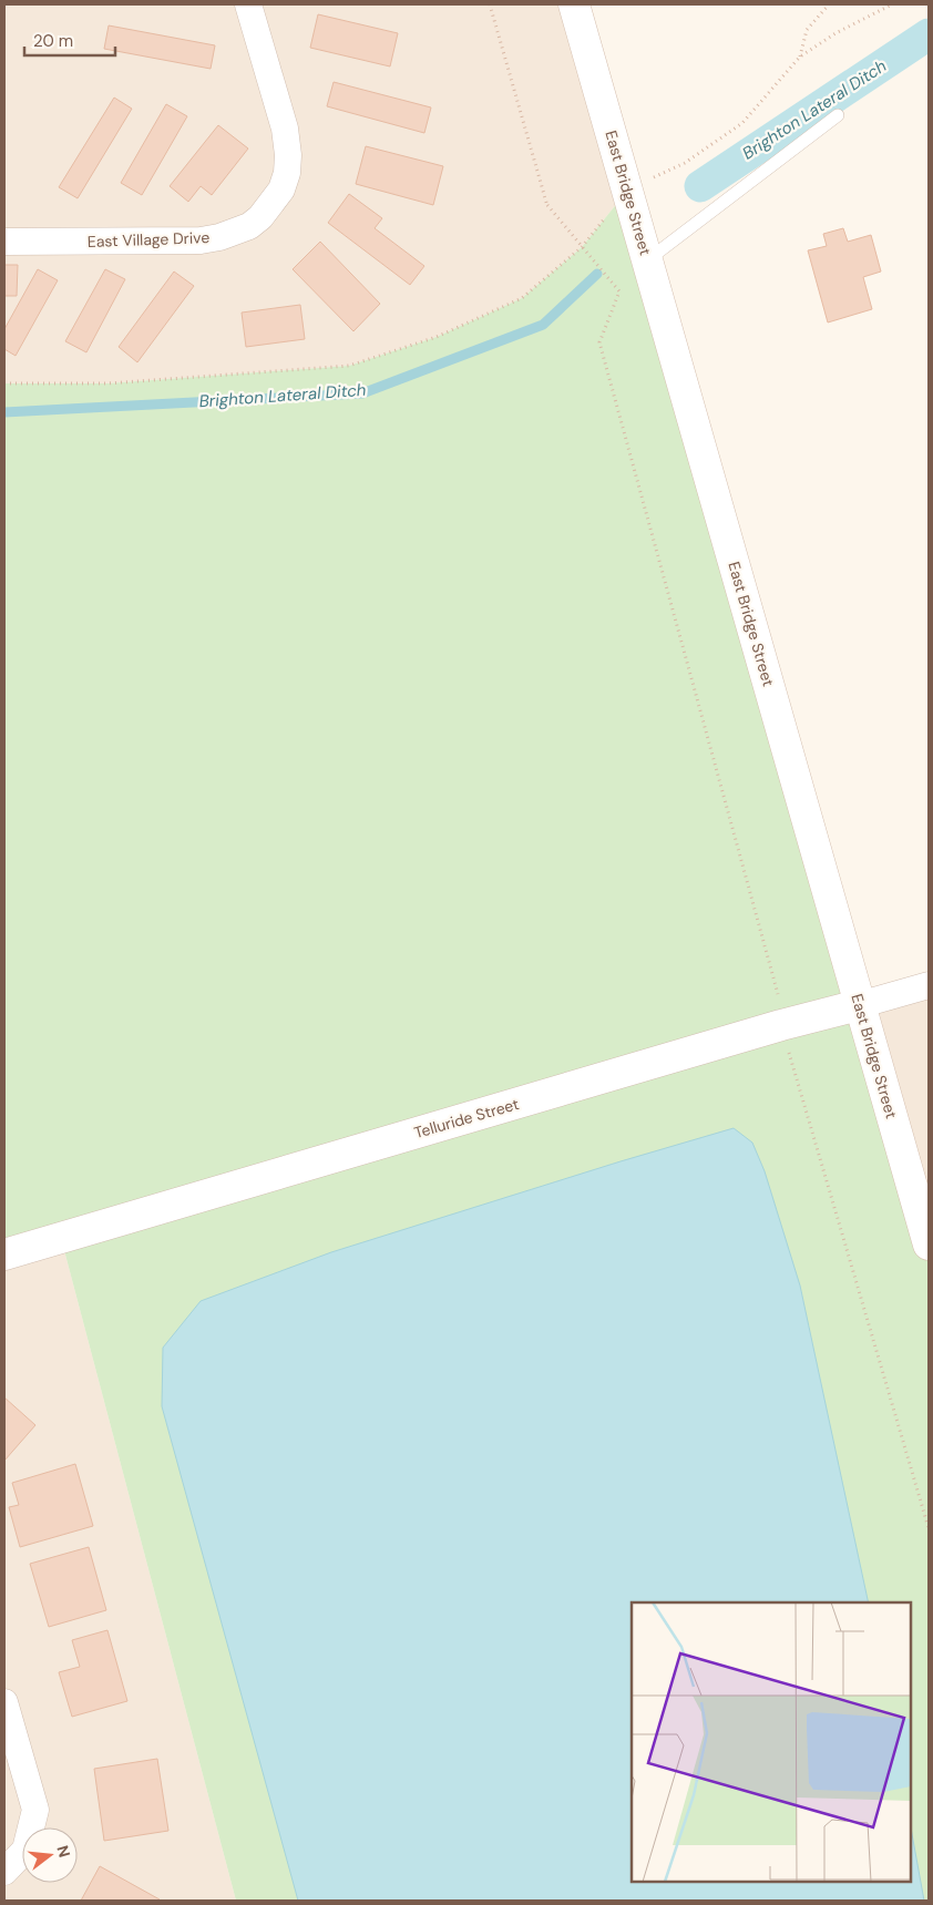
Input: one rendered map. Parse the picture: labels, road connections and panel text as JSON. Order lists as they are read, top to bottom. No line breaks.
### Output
{"streets":{"main road":["East Bridge Street","Telluride Street"],"street":["East Village Drive"]},"crossings":[["East Bridge Street","Telluride Street"]],"water":["Brighton Lateral Ditch"],"scale_bar":"20 m","north":"right"}
